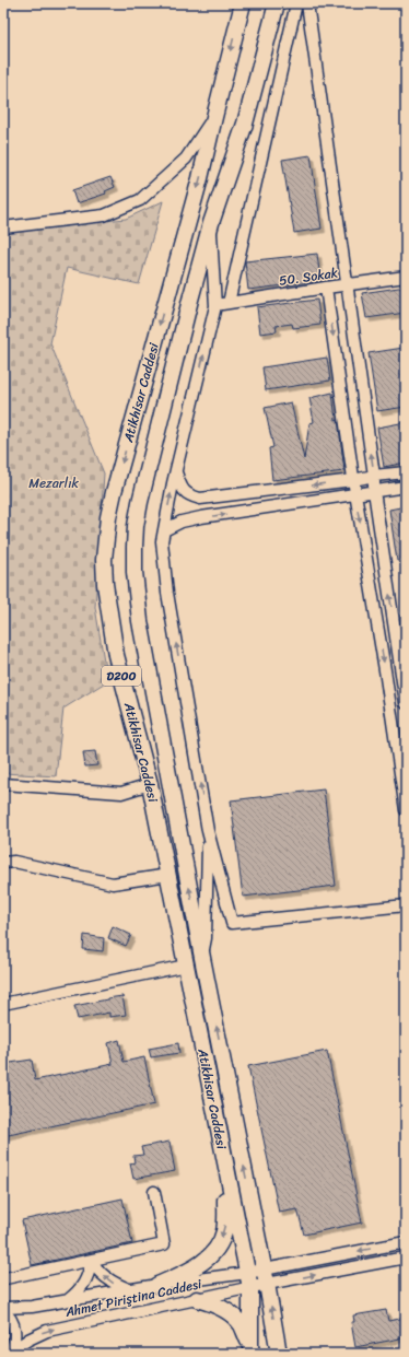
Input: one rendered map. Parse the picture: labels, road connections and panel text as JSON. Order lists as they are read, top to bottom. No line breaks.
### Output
{"streets":{"highway":["Atikhisar Caddesi","D200"],"street":["50. Sokak","Ahmet Piriştina Caddesi"]},"crossings":[["Atikhisar Caddesi","Ahmet Piriştina Caddesi"]],"parks":["Mezarlık"]}
